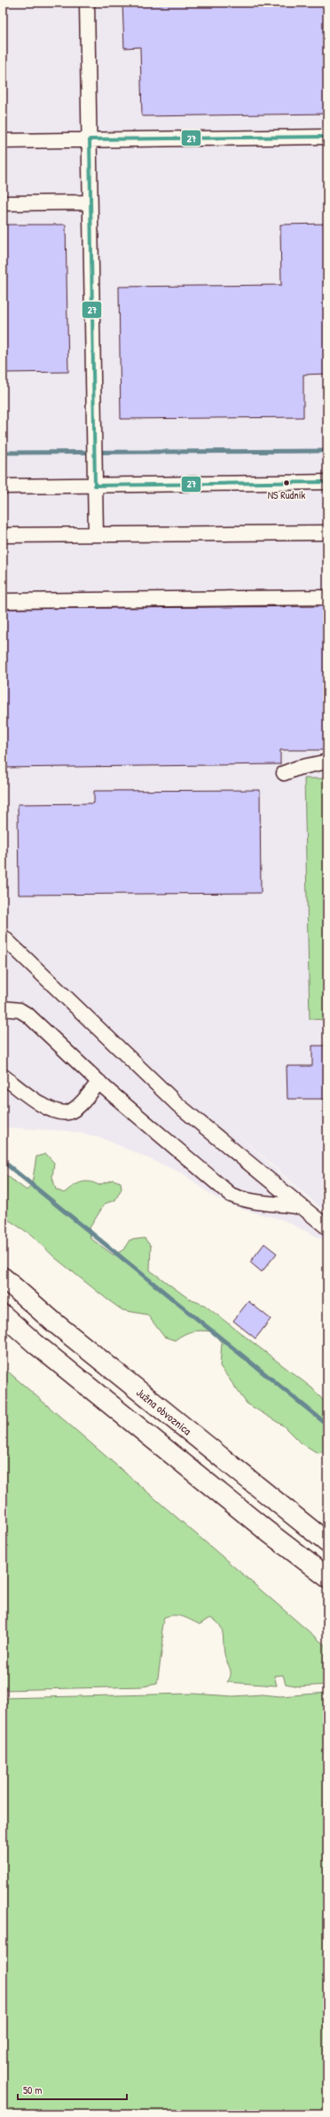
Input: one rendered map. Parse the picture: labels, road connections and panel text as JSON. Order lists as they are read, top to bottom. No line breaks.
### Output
{"streets":{"highway":["Južna obvoznica"]},"places":["NS Rudnik"],"lines":["transit line 27"],"scale_bar":"50 m"}
